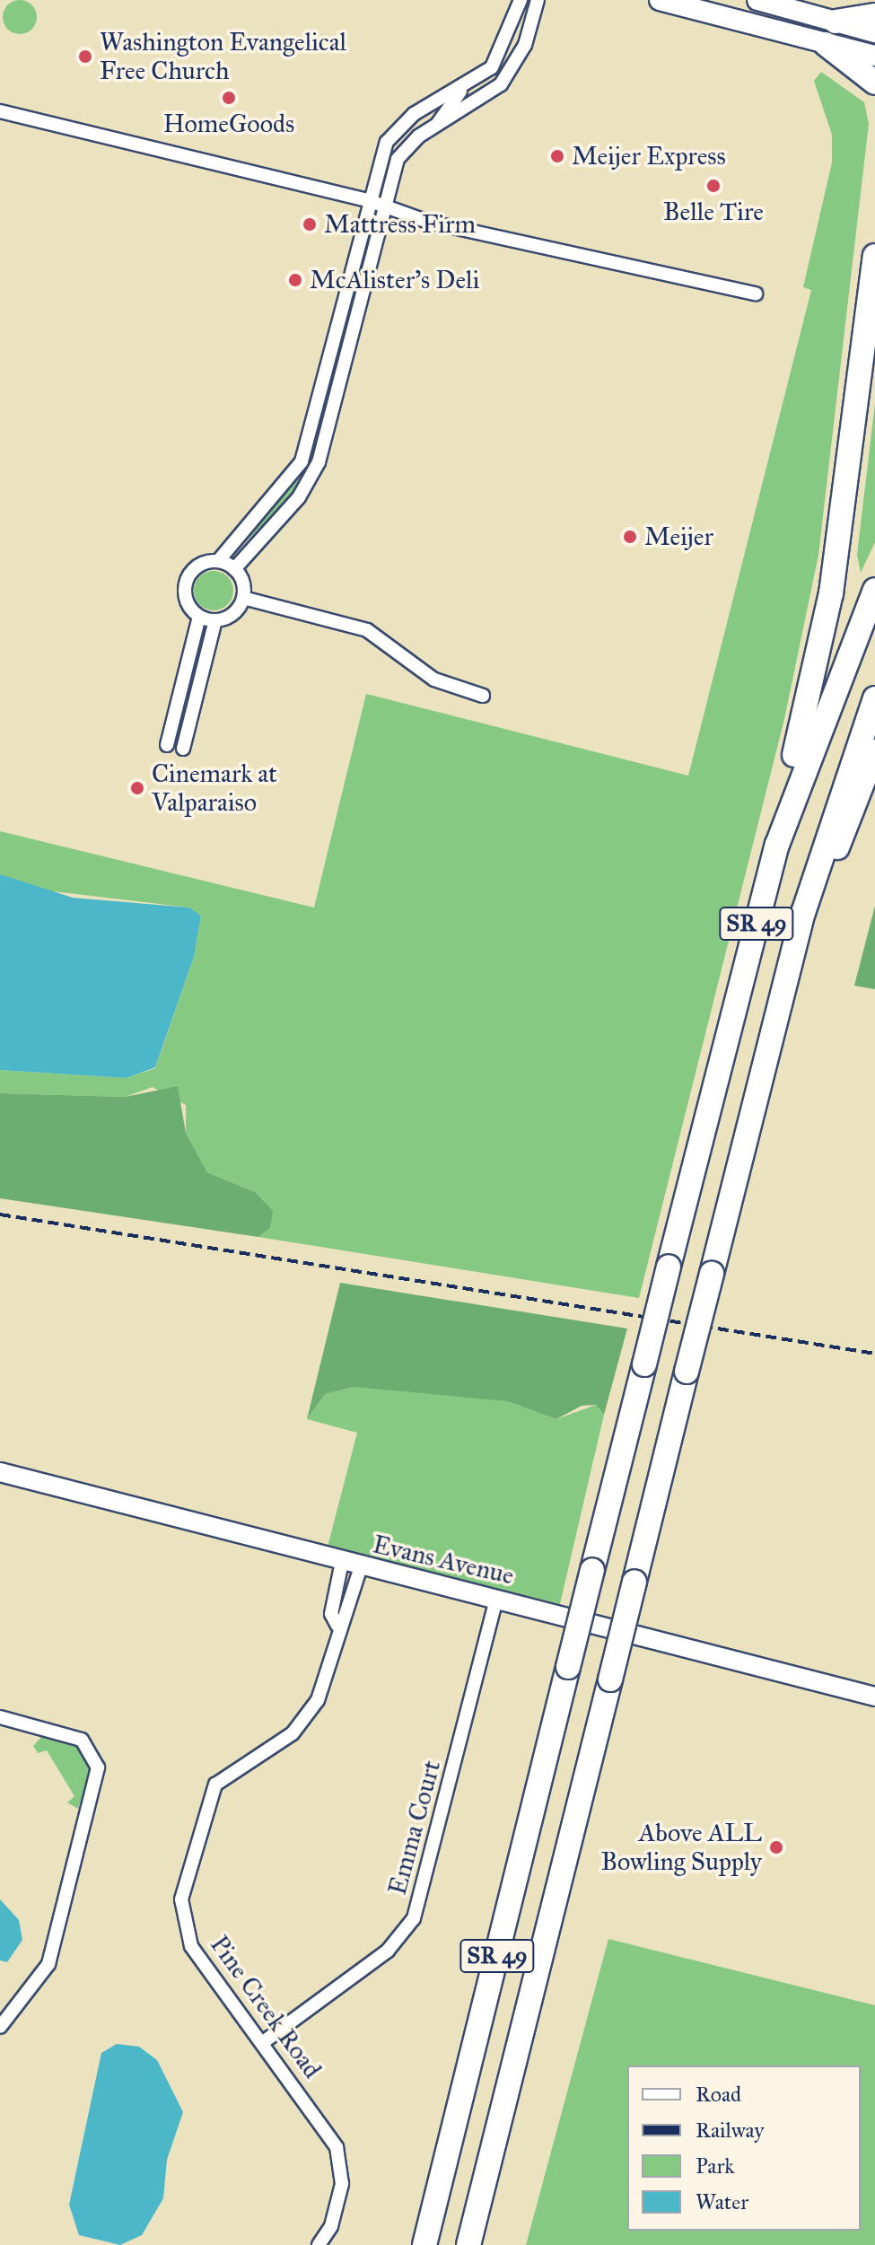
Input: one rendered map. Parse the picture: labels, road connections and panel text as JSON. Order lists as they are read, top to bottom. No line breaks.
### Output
{"streets":{"highway":["SR 49"],"street":["Evans Avenue","Emma Court","Pine Creek Road"]},"crossings":[["Evans Avenue","Emma Court"],["Evans Avenue","Pine Creek Road"],["Emma Court","Pine Creek Road"]],"places":["Washington Evangelical Free Church","HomeGoods","Meijer Express","Belle Tire","Mattress Firm","McAlister's Deli","Meijer","Cinemark at Valparaiso","Above ALL Bowling Supply"],"legend":["Road","Railway","Park","Water"]}
